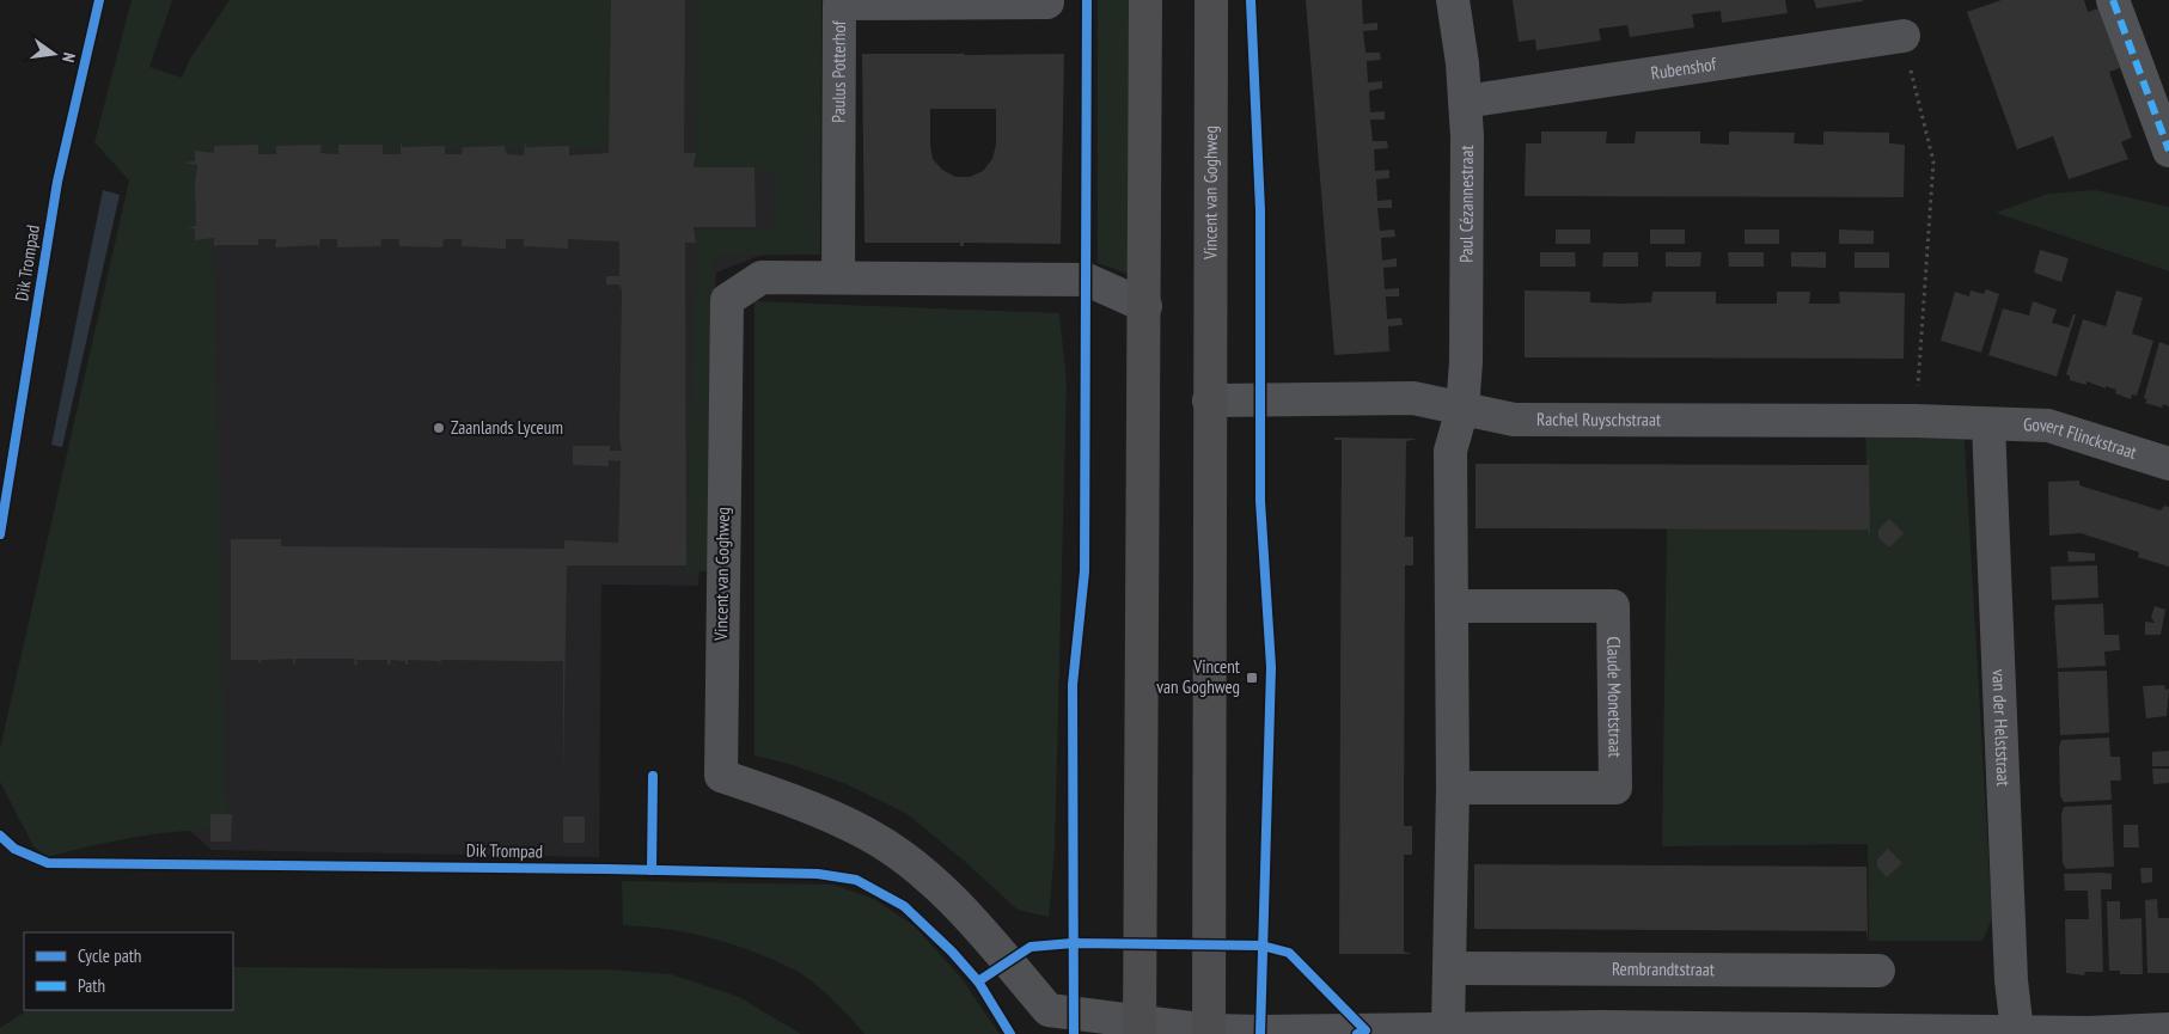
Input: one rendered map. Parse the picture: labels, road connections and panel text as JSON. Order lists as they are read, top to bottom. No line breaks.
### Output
{"streets":{"main road":["Vincent van Goghweg"],"street":["Rubenshof","Paulus Potterhof","Paul Cézannestraat","Rachel Ruyschstraat","Govert Flinckstraat","Claude Monetstraat","van der Helststraat","Rembrandtstraat"],"cycle path":["Dik Trompad"]},"crossings":[["Rubenshof","Paul Cézannestraat"],["Paulus Potterhof","Vincent van Goghweg"],["Vincent van Goghweg","Rachel Ruyschstraat"],["Paul Cézannestraat","Rachel Ruyschstraat"],["Rachel Ruyschstraat","Govert Flinckstraat"],["Rachel Ruyschstraat","van der Helststraat"],["Govert Flinckstraat","van der Helststraat"]],"places":{"other":["Zaanlands Lyceum"],"transit":["Vincent van Goghweg"]},"legend":["Cycle path","Path"],"north":"right"}
